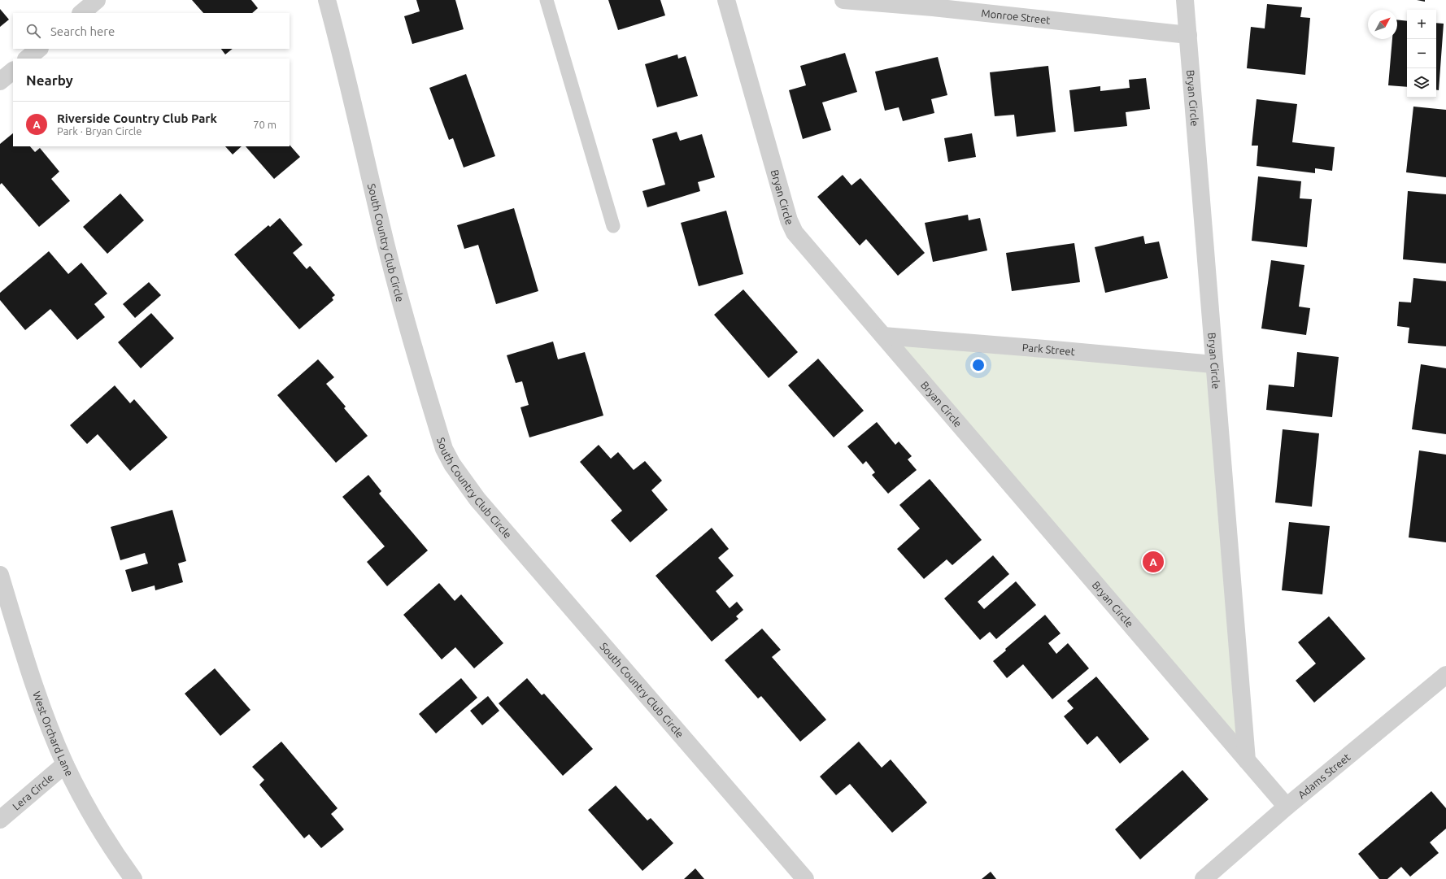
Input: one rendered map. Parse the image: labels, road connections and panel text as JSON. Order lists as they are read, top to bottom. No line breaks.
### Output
{"streets":{"street":["Monroe Street","Bryan Circle","South Country Club Circle","Park Street","West Orchard Lane","Adams Street","Lera Circle"]},"crossings":[["Monroe Street","Bryan Circle"],["Bryan Circle","Park Street"],["Bryan Circle","Adams Street"],["West Orchard Lane","Lera Circle"]],"north":"top right","page":{"map_buttons":["+","−"],"search":"Search here","heading":"Nearby","list":[{"mark":"A","name":"Riverside Country Club Park","note":"Park · Bryan Circle","value":"70 m"}],"pins":"A"}}
